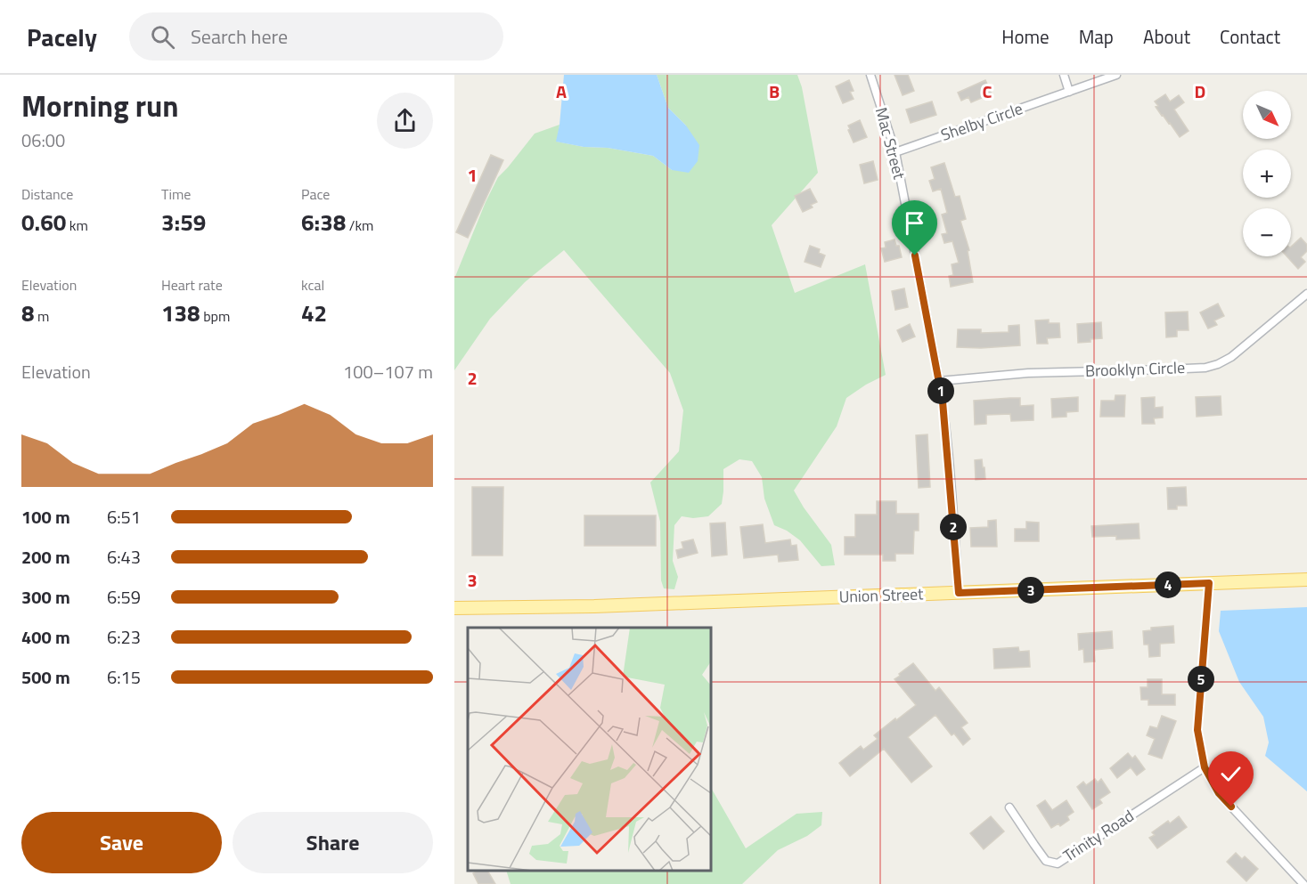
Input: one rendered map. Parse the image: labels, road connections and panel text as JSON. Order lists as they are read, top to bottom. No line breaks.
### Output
{"streets":{"main road":["Union Street"],"street":["Shelby Circle","Mac Street","Brooklyn Circle","Trinity Road"]},"crossings":[["Shelby Circle","Mac Street"],["Mac Street","Brooklyn Circle"],["Mac Street","Union Street"]],"north":"bottom right","page":{"header":"Pacely","search":"Search here","nav":["Home","Map","About","Contact"],"heading":["Morning run","06:00"],"map_buttons":["+","−"],"stats":[["Distance","0.60 km"],["Time","3:59"],["Pace","6:38 /km"],["Elevation","8 m"],["Heart rate","138 bpm"],["kcal","42"]],"chart":["Elevation","100–107 m"],"pins":["1","2","4","3","5"],"list":[{"name":"100 m","note":"6:51"},{"name":"200 m","note":"6:43"},{"name":"300 m","note":"6:59"},{"name":"400 m","note":"6:23"},{"name":"500 m","note":"6:15"}],"buttons":["Save","Share"]},"grid":{"columns":["A","B","C","D"],"rows":["1","2","3"]}}
